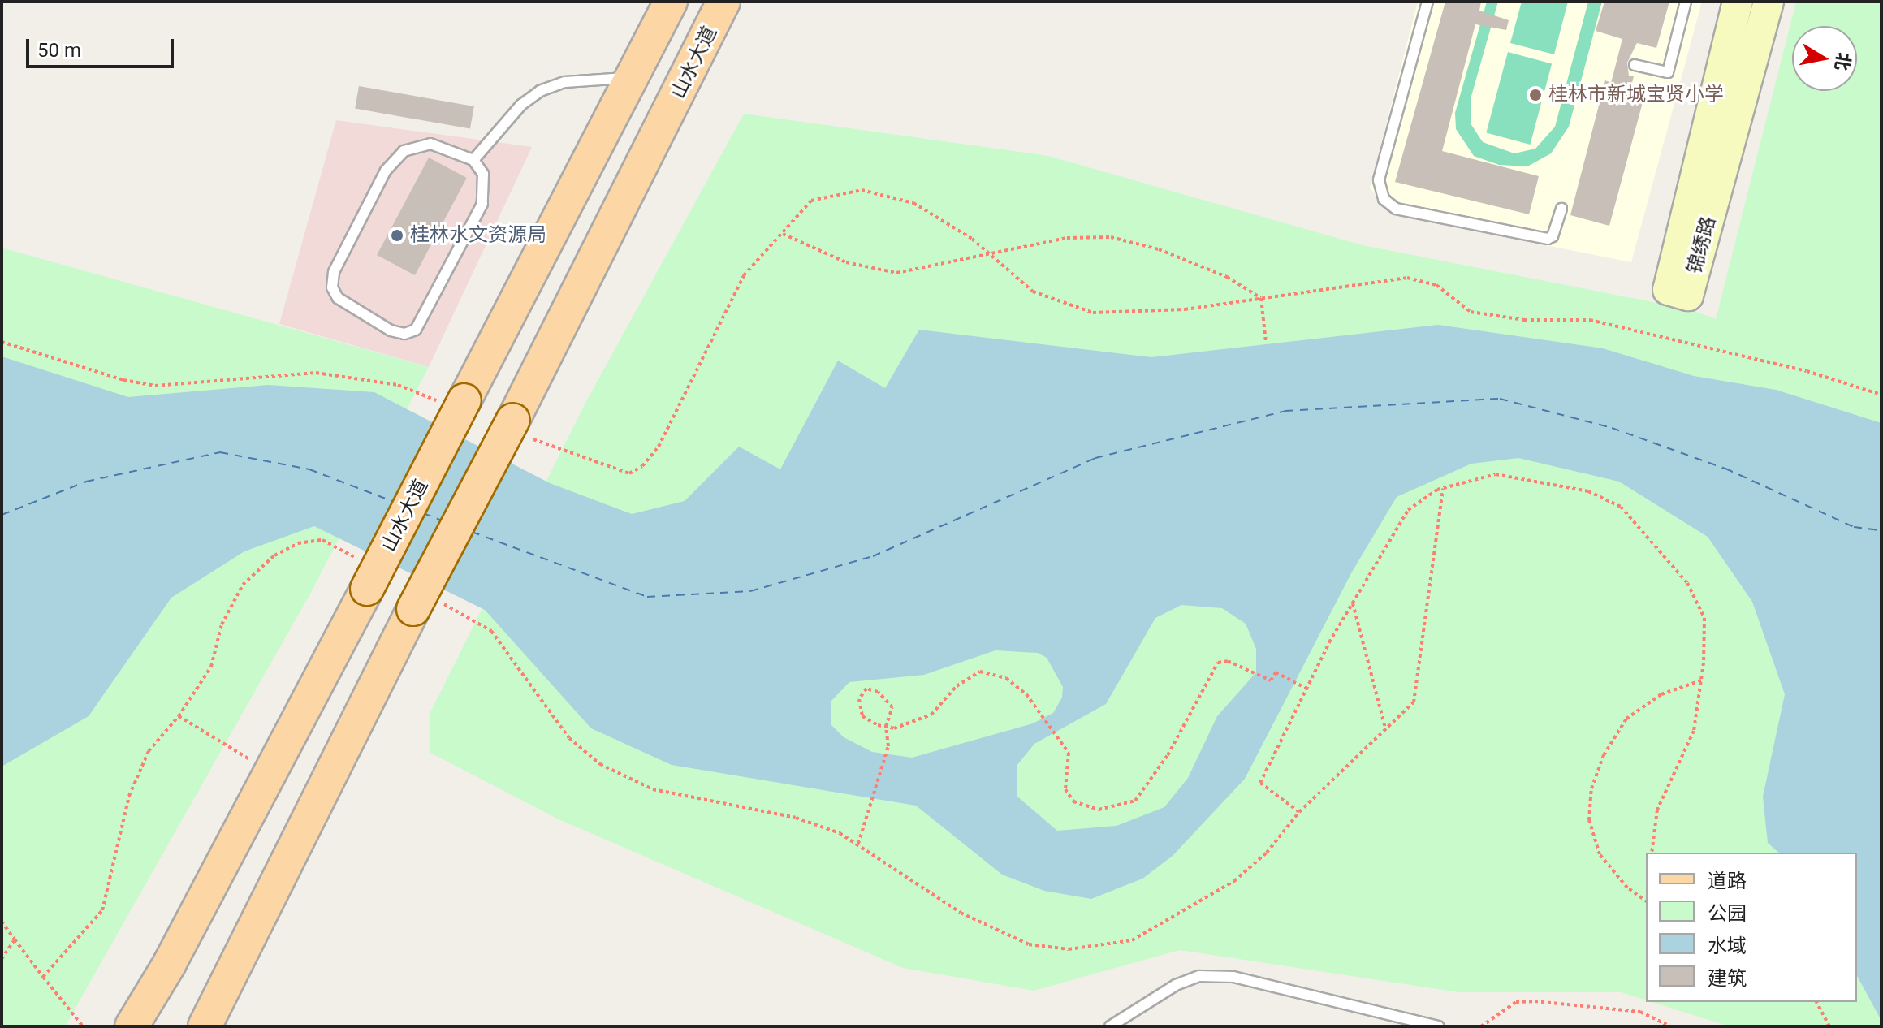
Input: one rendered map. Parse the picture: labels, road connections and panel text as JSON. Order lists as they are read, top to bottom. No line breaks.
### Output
{"streets":{"main road":["山水大道"],"street":["锦绣路"]},"places":["桂林市新城宝贤小学","桂林水文资源局"],"legend":["道路","公园","水域","建筑"],"scale_bar":"50 m","north":"right"}
